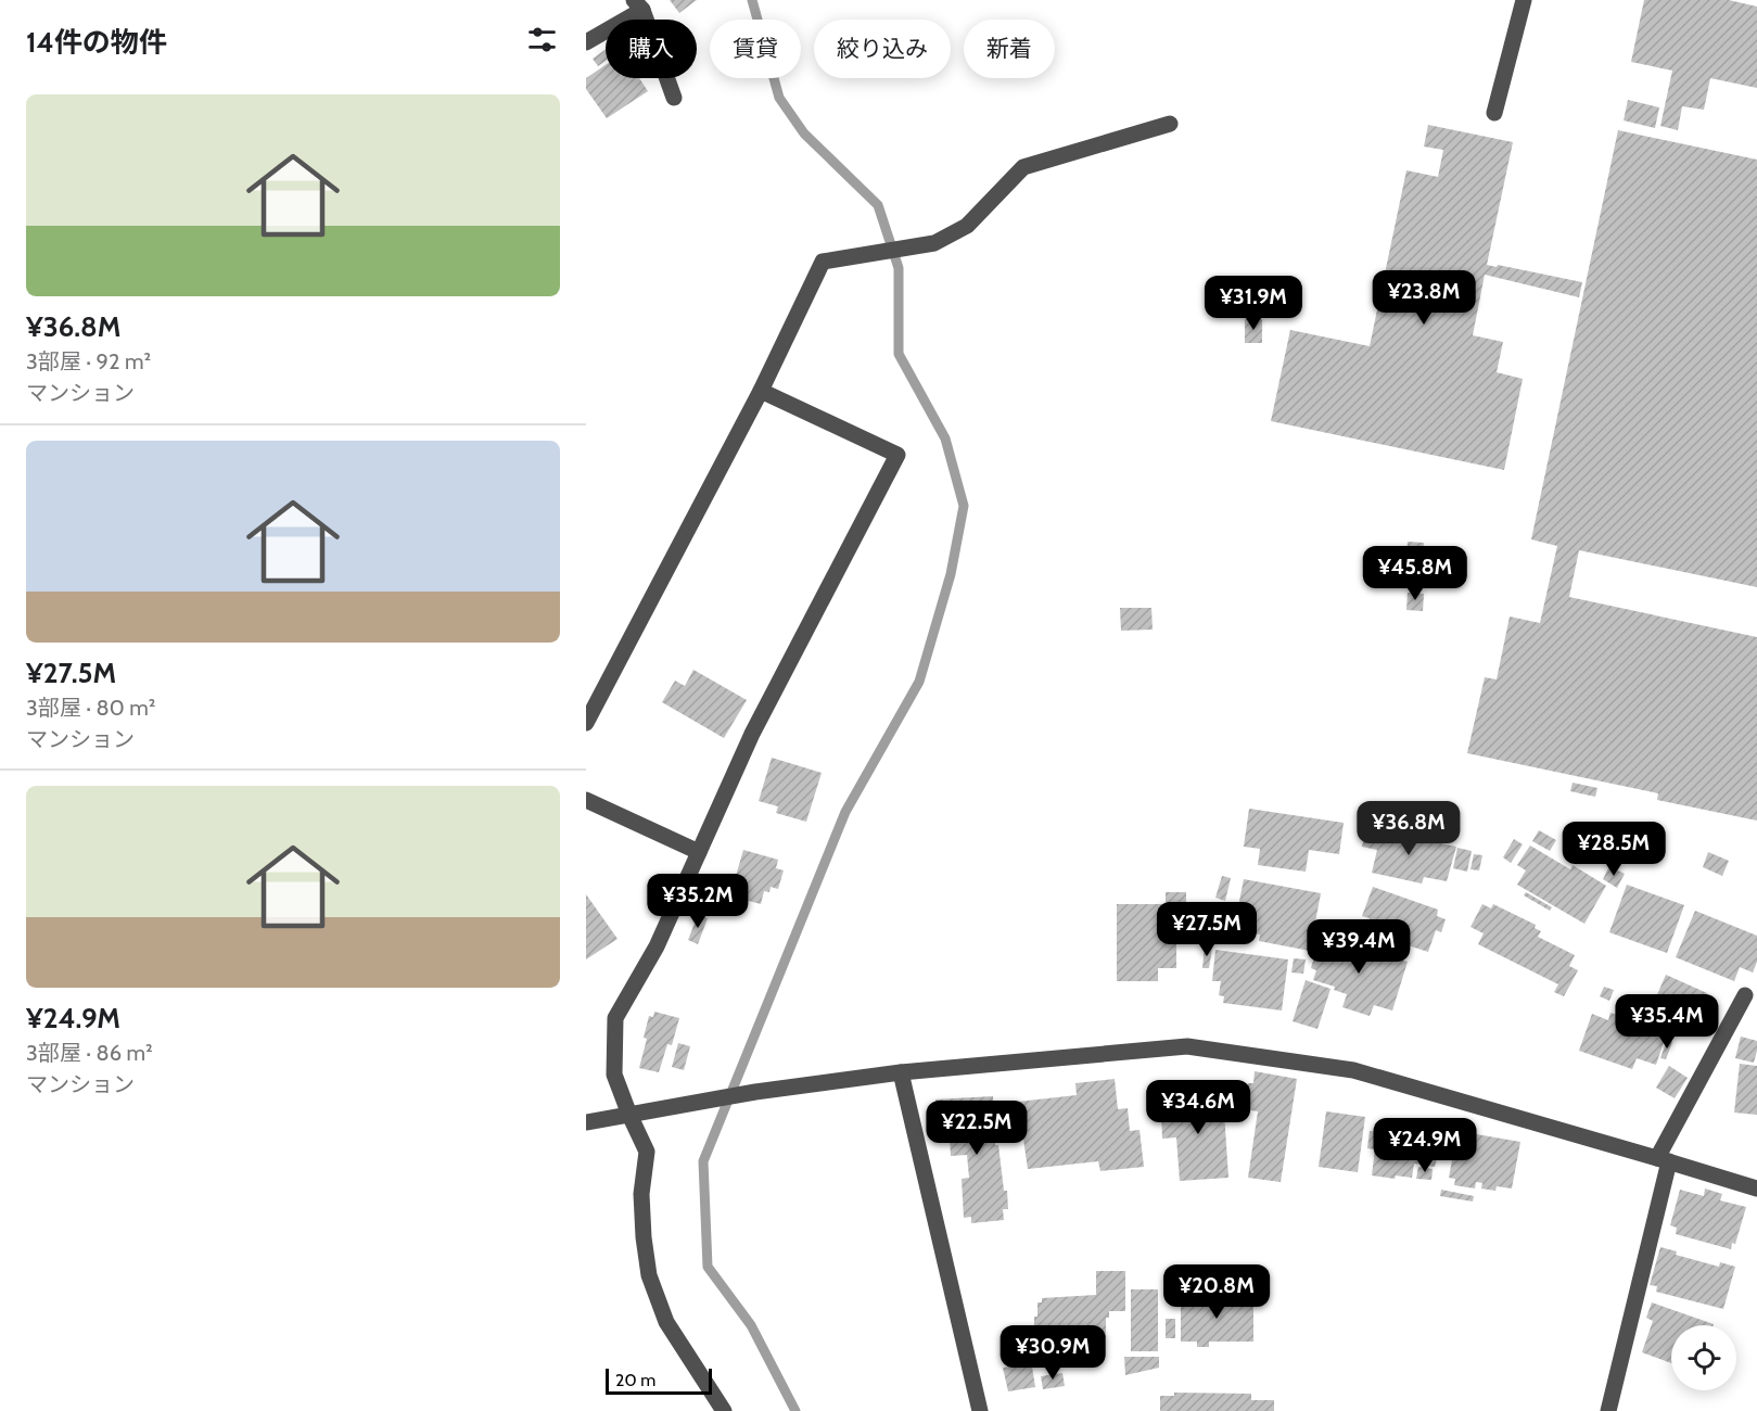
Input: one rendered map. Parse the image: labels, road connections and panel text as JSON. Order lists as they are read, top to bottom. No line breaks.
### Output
{"scale_bar":"20 m","page":{"heading":"14件の物件","chip":["購入","賃貸","絞り込み","新着"],"list":[{"name":"¥36.8M","note":"3部屋 · 92 m² · マンション"},{"name":"¥27.5M","note":"3部屋 · 80 m² · マンション"},{"name":"¥24.9M","note":"3部屋 · 86 m² · マンション"}],"price":["¥23.8M","¥31.9M","¥45.8M","¥36.8M","¥28.5M","¥35.2M","¥27.5M","¥39.4M","¥35.4M","¥34.6M","¥22.5M","¥24.9M","¥20.8M","¥30.9M"],"scale":"20 m"}}
